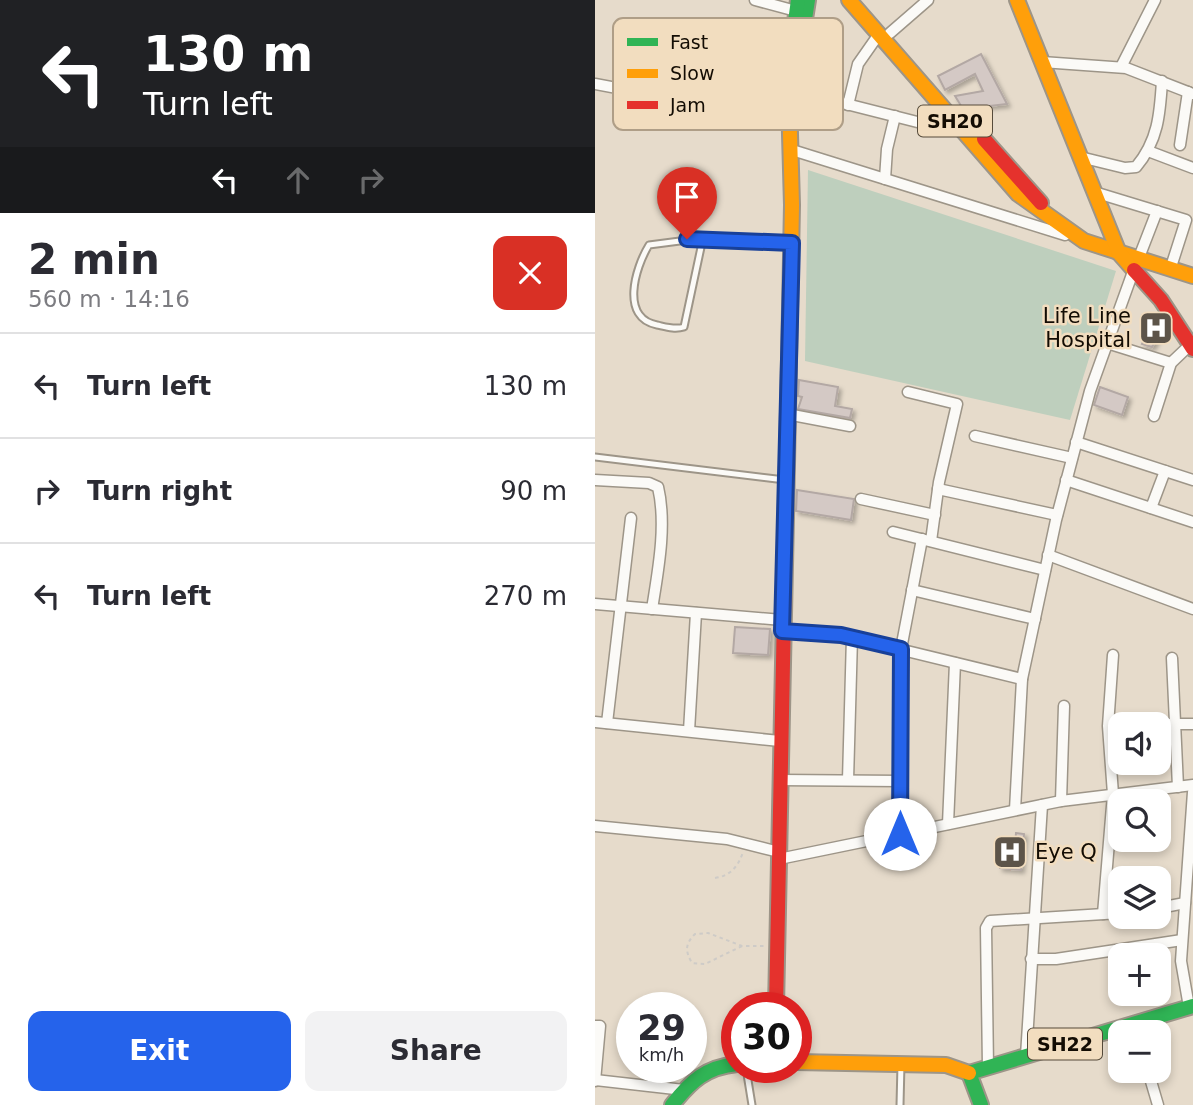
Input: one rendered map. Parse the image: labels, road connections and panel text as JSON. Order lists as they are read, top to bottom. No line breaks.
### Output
{"streets":{"street":["SH20","SH22"]},"places":{"hospital":["Life Line Hospital","Eye Q"]},"legend":["Fast","Slow","Jam"],"page":{"turn":["130 m","Turn left"],"heading":["2 min","560 m · 14:16"],"list":[{"name":"Turn left","value":"130 m"},{"name":"Turn right","value":"90 m"},{"name":"Turn left","value":"270 m"}],"map_buttons":["+","−"],"speed":"29 km/h","limit":"30","buttons":["Exit","Share"]}}
